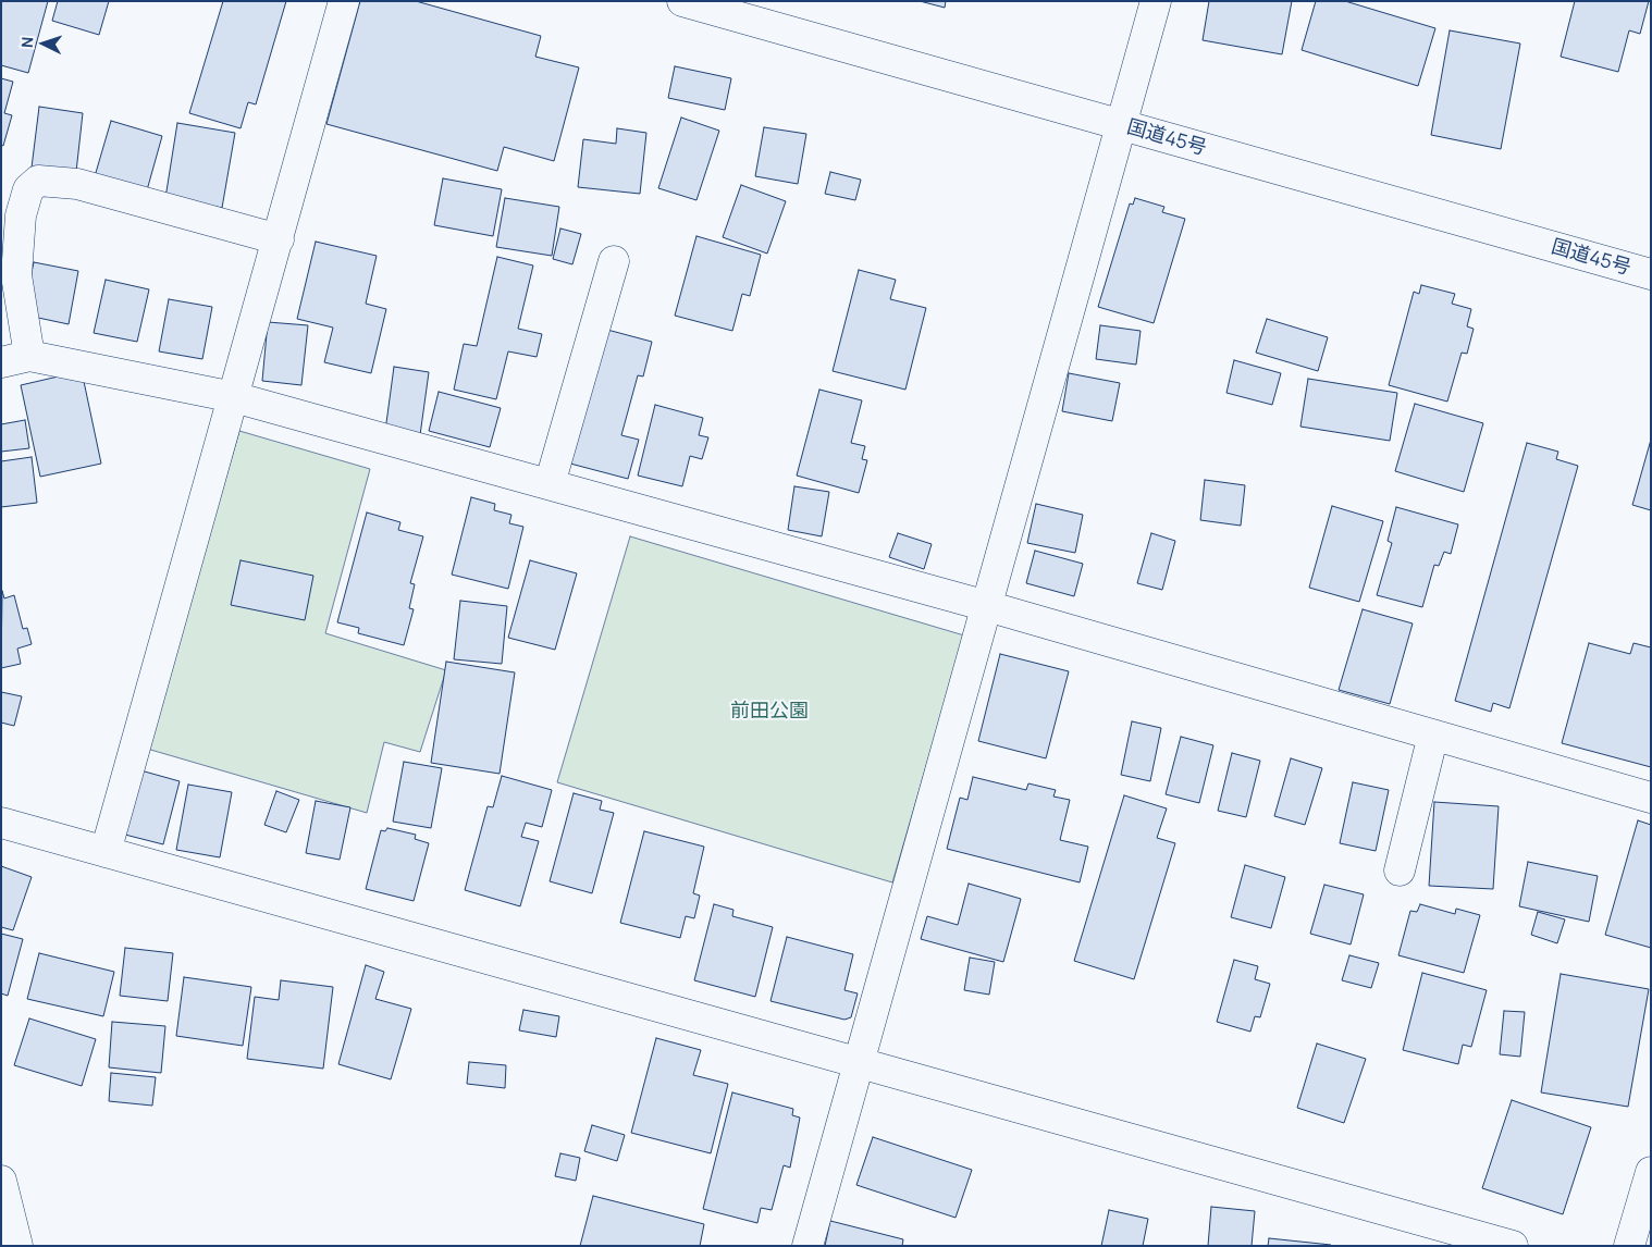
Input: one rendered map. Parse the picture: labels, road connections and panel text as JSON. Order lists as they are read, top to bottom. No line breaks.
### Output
{"streets":{"main road":["国道45号"]},"parks":["前田公園"],"north":"left"}
